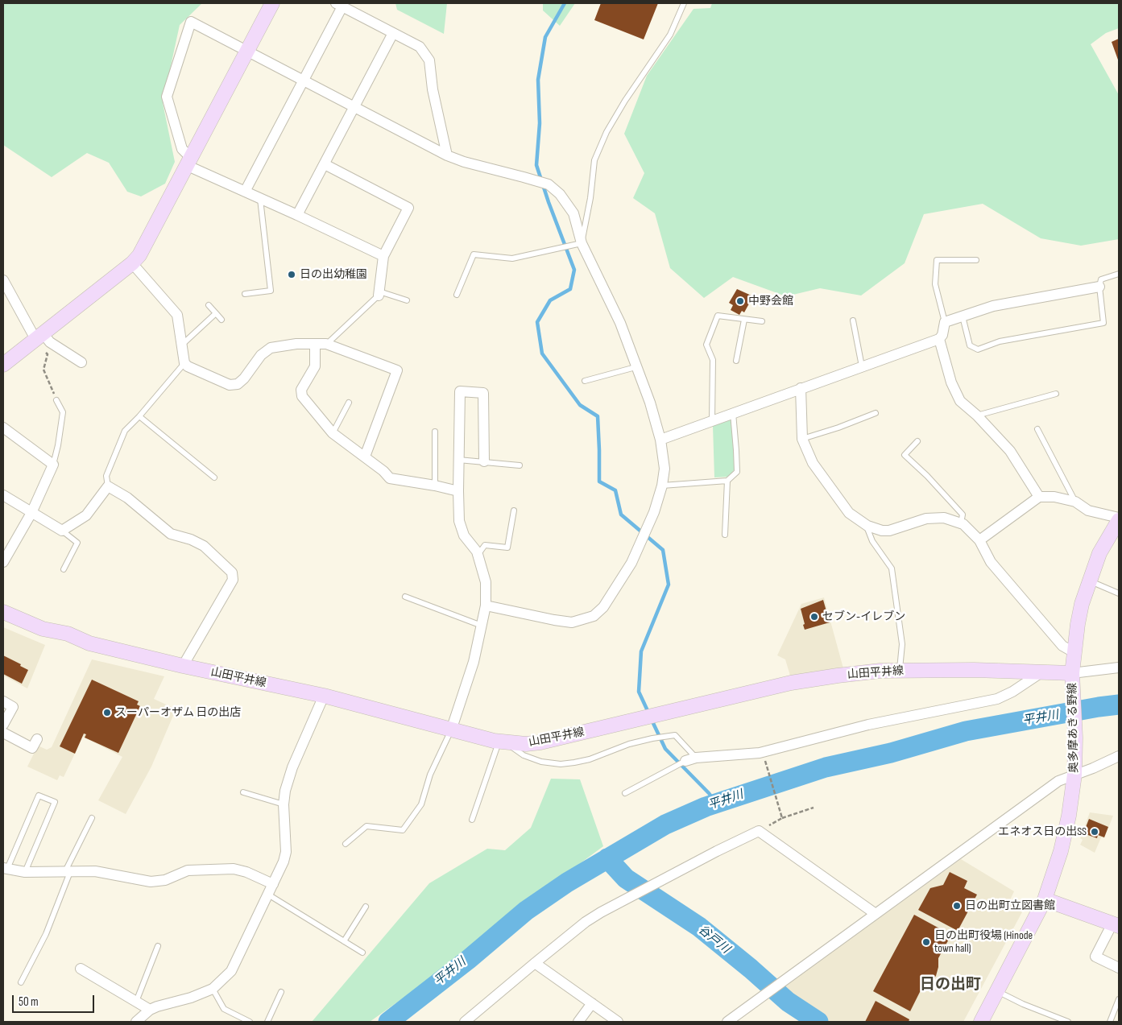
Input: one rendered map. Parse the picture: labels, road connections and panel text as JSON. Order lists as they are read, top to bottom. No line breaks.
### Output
{"streets":{"main road":["山田平井線","奥多摩あきる野線"]},"crossings":[["山田平井線","奥多摩あきる野線"]],"districts":["日の出町"],"water":["平井川","谷戸川"],"places":["日の出幼稚園","中野会館","セブン-イレブン","スーパーオザム 日の出店","エネオス日の出SS","日の出町立図書館","日の出町役場 (Hinode town hall)"],"scale_bar":"50 m"}
